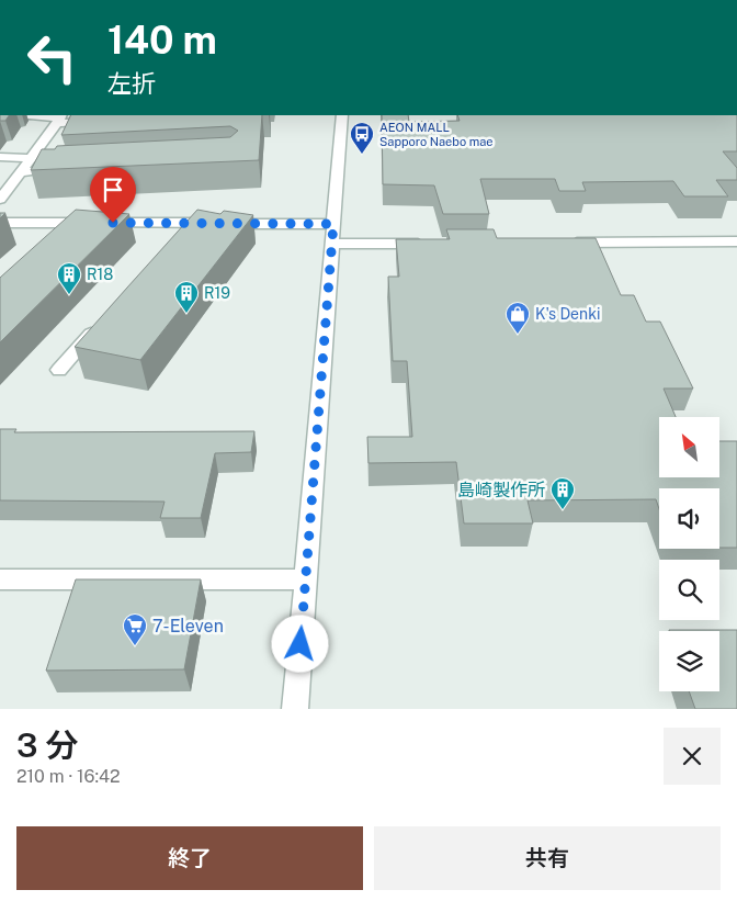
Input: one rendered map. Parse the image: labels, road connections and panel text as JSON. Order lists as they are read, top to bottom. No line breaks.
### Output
{"places":{"bus stop":["AEON MALL Sapporo Naebo mae"],"building":["R18","R19","島崎製作所"],"shop":["K's Denki"],"supermarket":["7-Eleven"]},"north":"top left","page":{"turn":["140 m","左折"],"heading":["3 分","210 m · 16:42"],"buttons":["終了","共有"]}}
